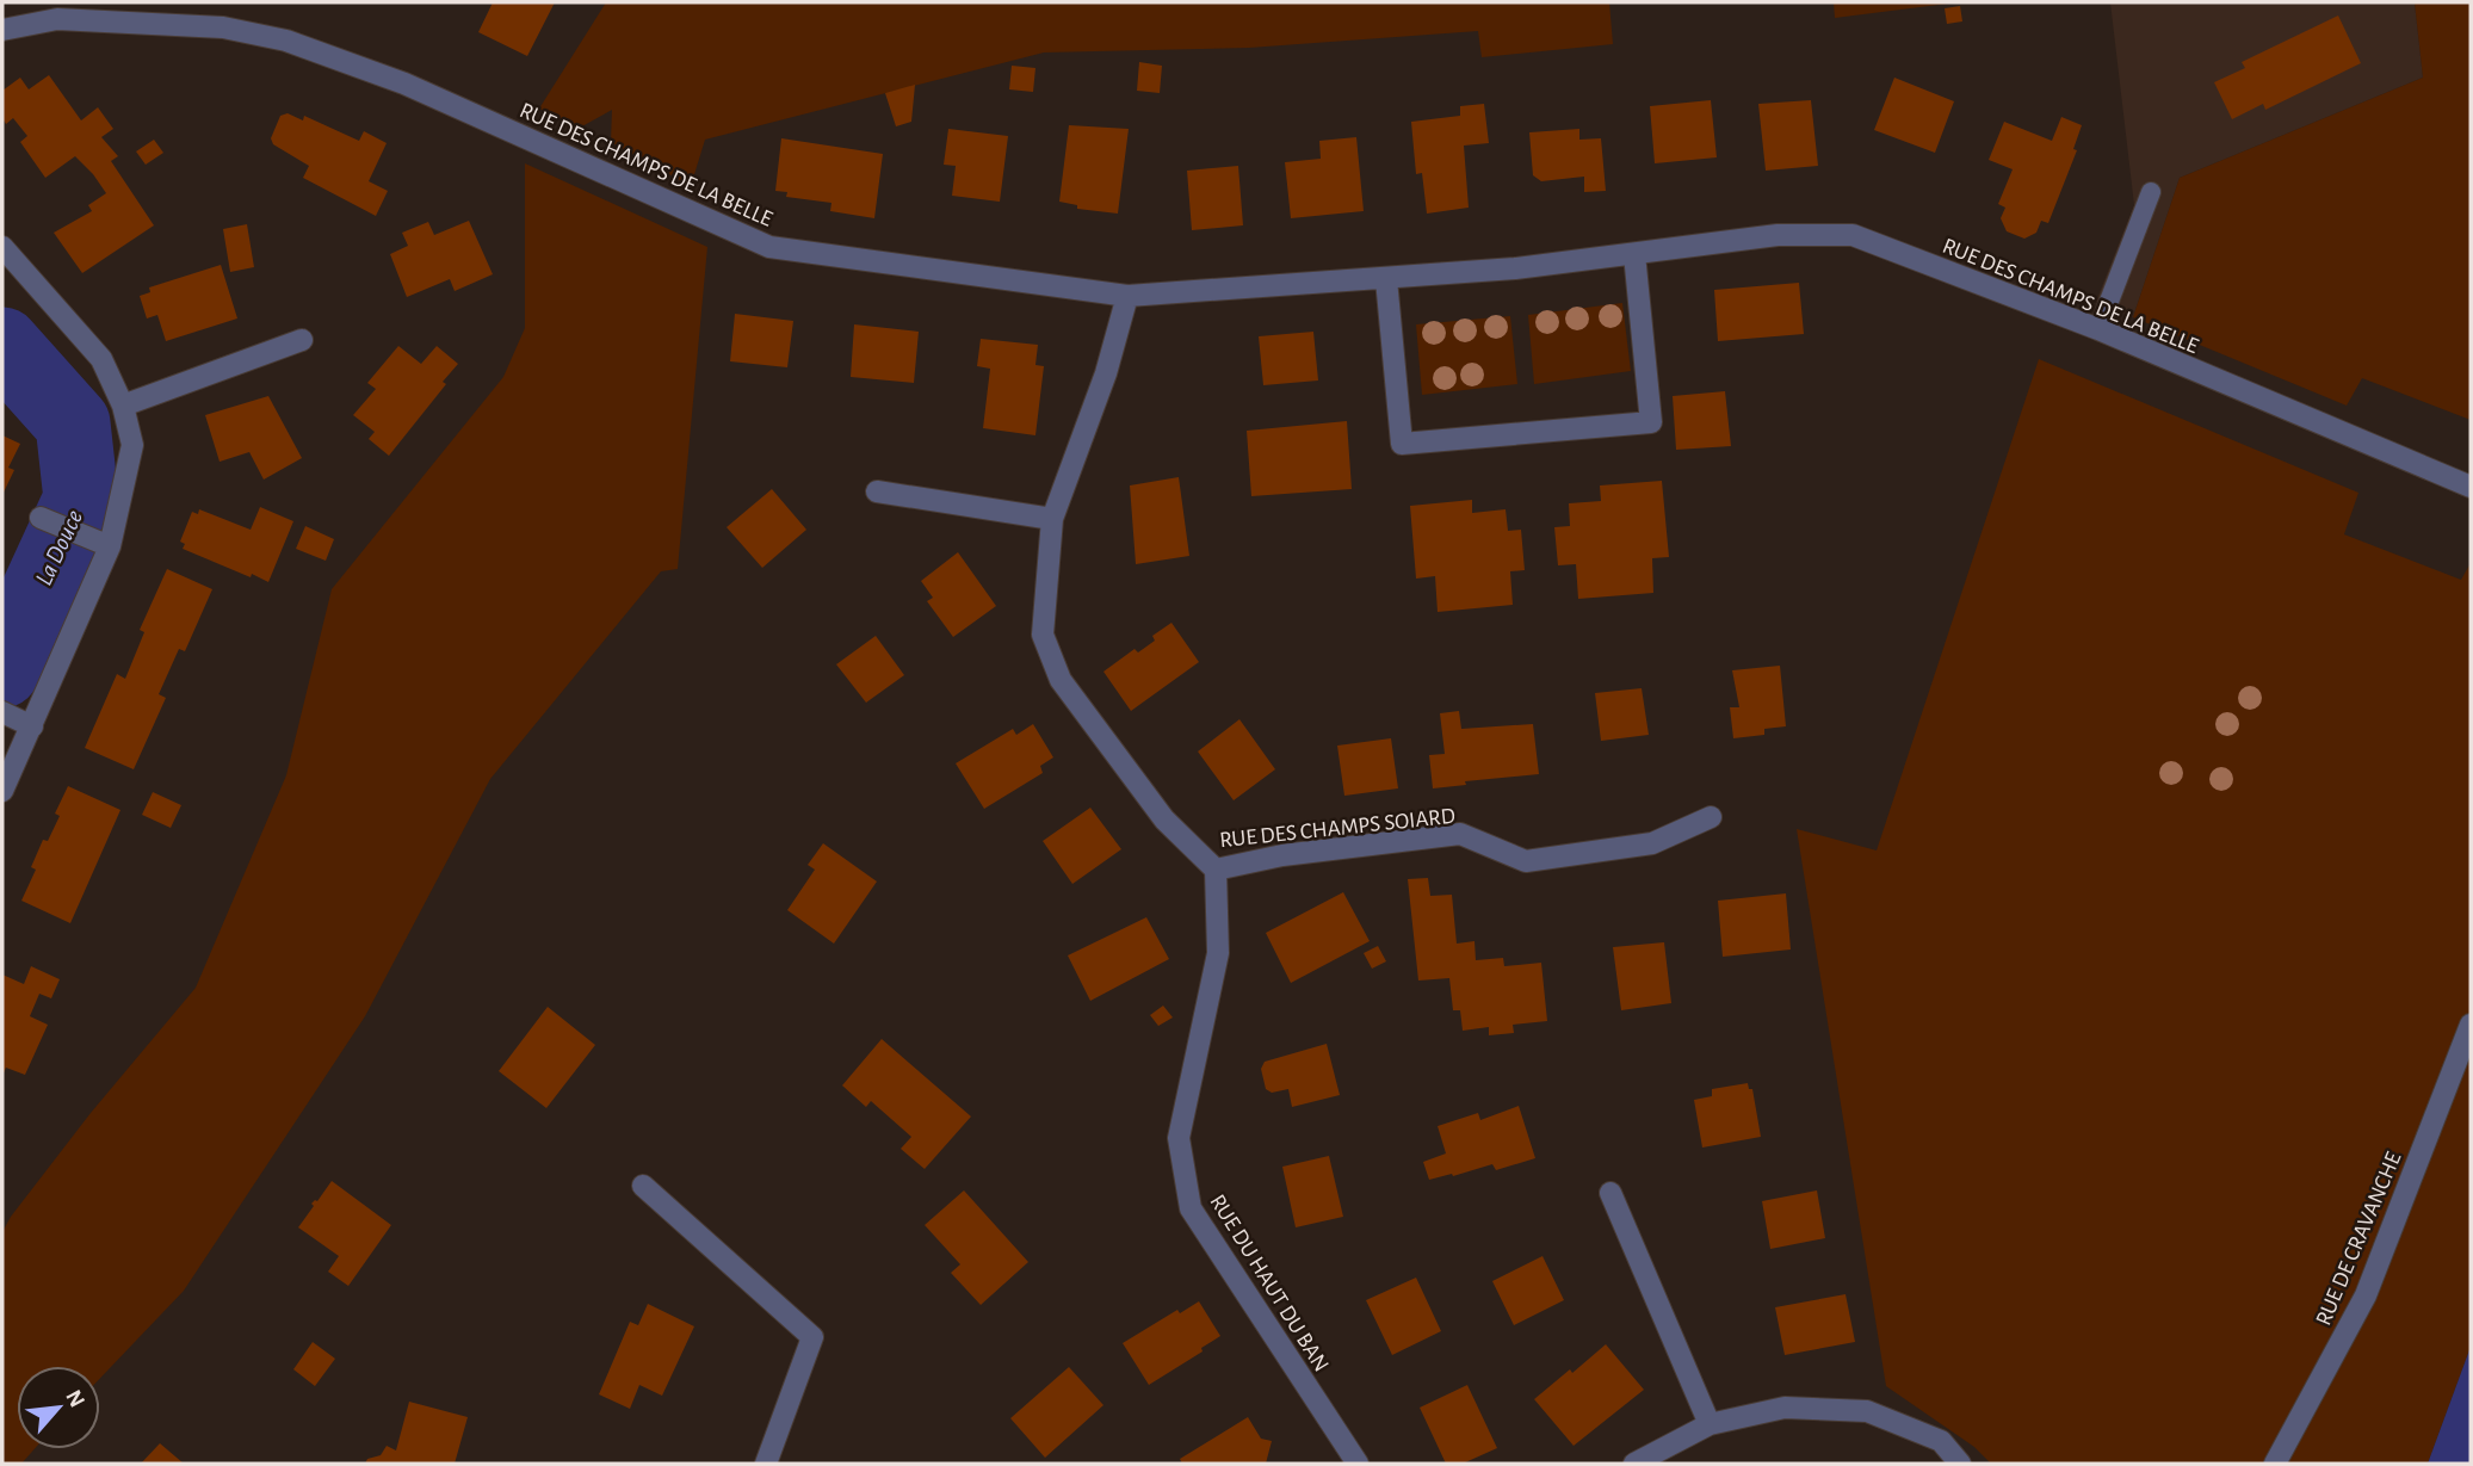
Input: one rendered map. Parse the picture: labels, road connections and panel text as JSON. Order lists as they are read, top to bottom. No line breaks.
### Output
{"streets":{"street":["RUE DES CHAMPS DE LA BELLE","RUE DES CHAMPS SOIARD","RUE DE CRAVANCHE","RUE DU HAUT DU BAN"]},"crossings":[["RUE DES CHAMPS DE LA BELLE","RUE DES CHAMPS SOIARD"],["RUE DES CHAMPS SOIARD","RUE DU HAUT DU BAN"]],"water":["La Douce"],"north":"top right"}
